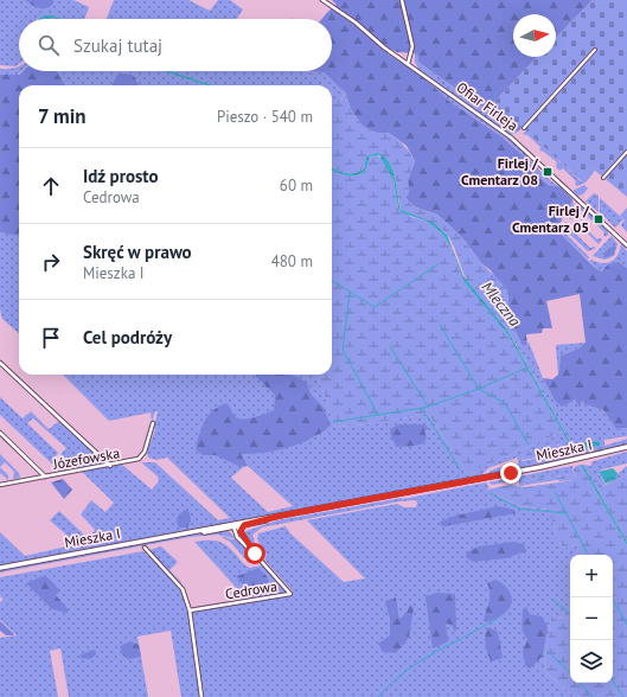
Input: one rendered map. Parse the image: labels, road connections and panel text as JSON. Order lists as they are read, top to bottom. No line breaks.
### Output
{"streets":{"street":["Ofiar Firleja","Mieszka I","Józefowska","Cedrowa"]},"crossings":[["Mieszka I","Cedrowa"]],"water":["Mleczna"],"places":{"transit":["Firlej / Cmentarz 08","Firlej / Cmentarz 05"]},"north":"right","page":{"search":"Szukaj tutaj","heading":["7 min","Pieszo · 540 m"],"list":[["Idź prosto","Cedrowa","60 m"],["Skręć w prawo","Mieszka I","480 m"],"Cel podróży"],"map_buttons":["+","−"]}}
